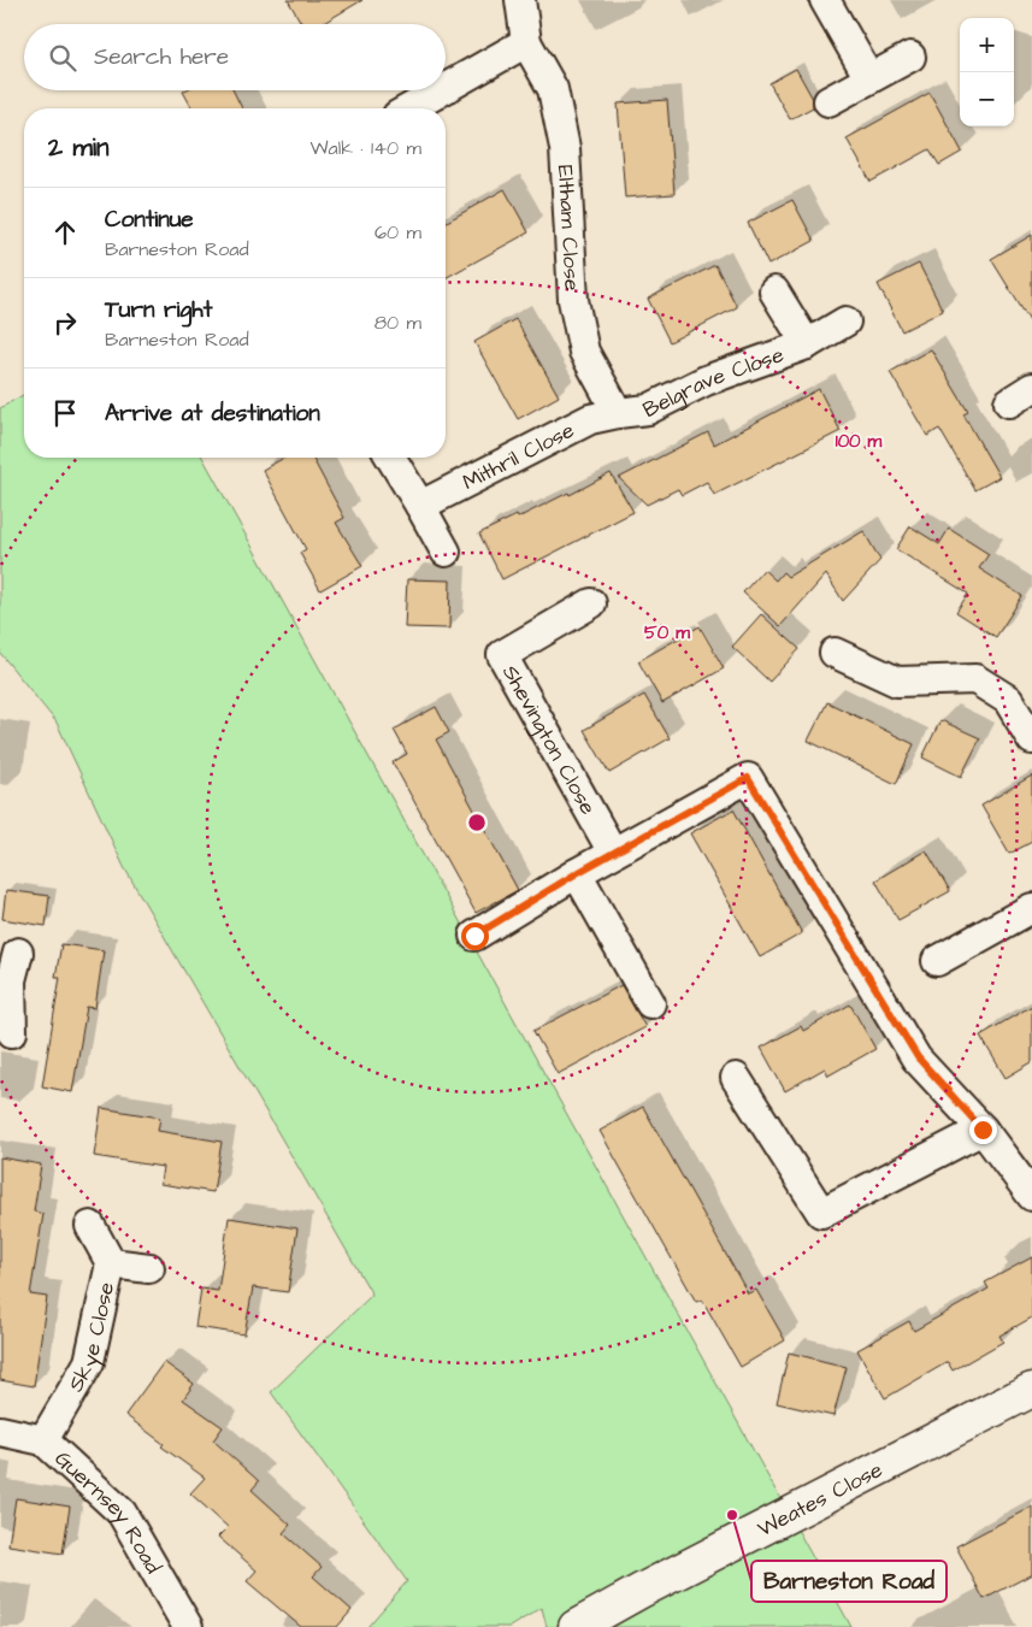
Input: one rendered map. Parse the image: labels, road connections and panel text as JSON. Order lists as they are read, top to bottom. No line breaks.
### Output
{"streets":{"street":["Eltham Close","Belgrave Close","Mithril Close","Shevington Close","Skye Close","Weates Close","Guernsey Road"]},"crossings":[["Eltham Close","Belgrave Close"],["Eltham Close","Mithril Close"],["Belgrave Close","Mithril Close"],["Skye Close","Guernsey Road"]],"places":["Barneston Road"],"page":{"map_buttons":["+","−"],"search":"Search here","heading":["2 min","Walk · 140 m"],"list":[["Continue","Barneston Road","60 m"],["Turn right","Barneston Road","80 m"],"Arrive at destination"]},"rings":["100 m","50 m"]}
